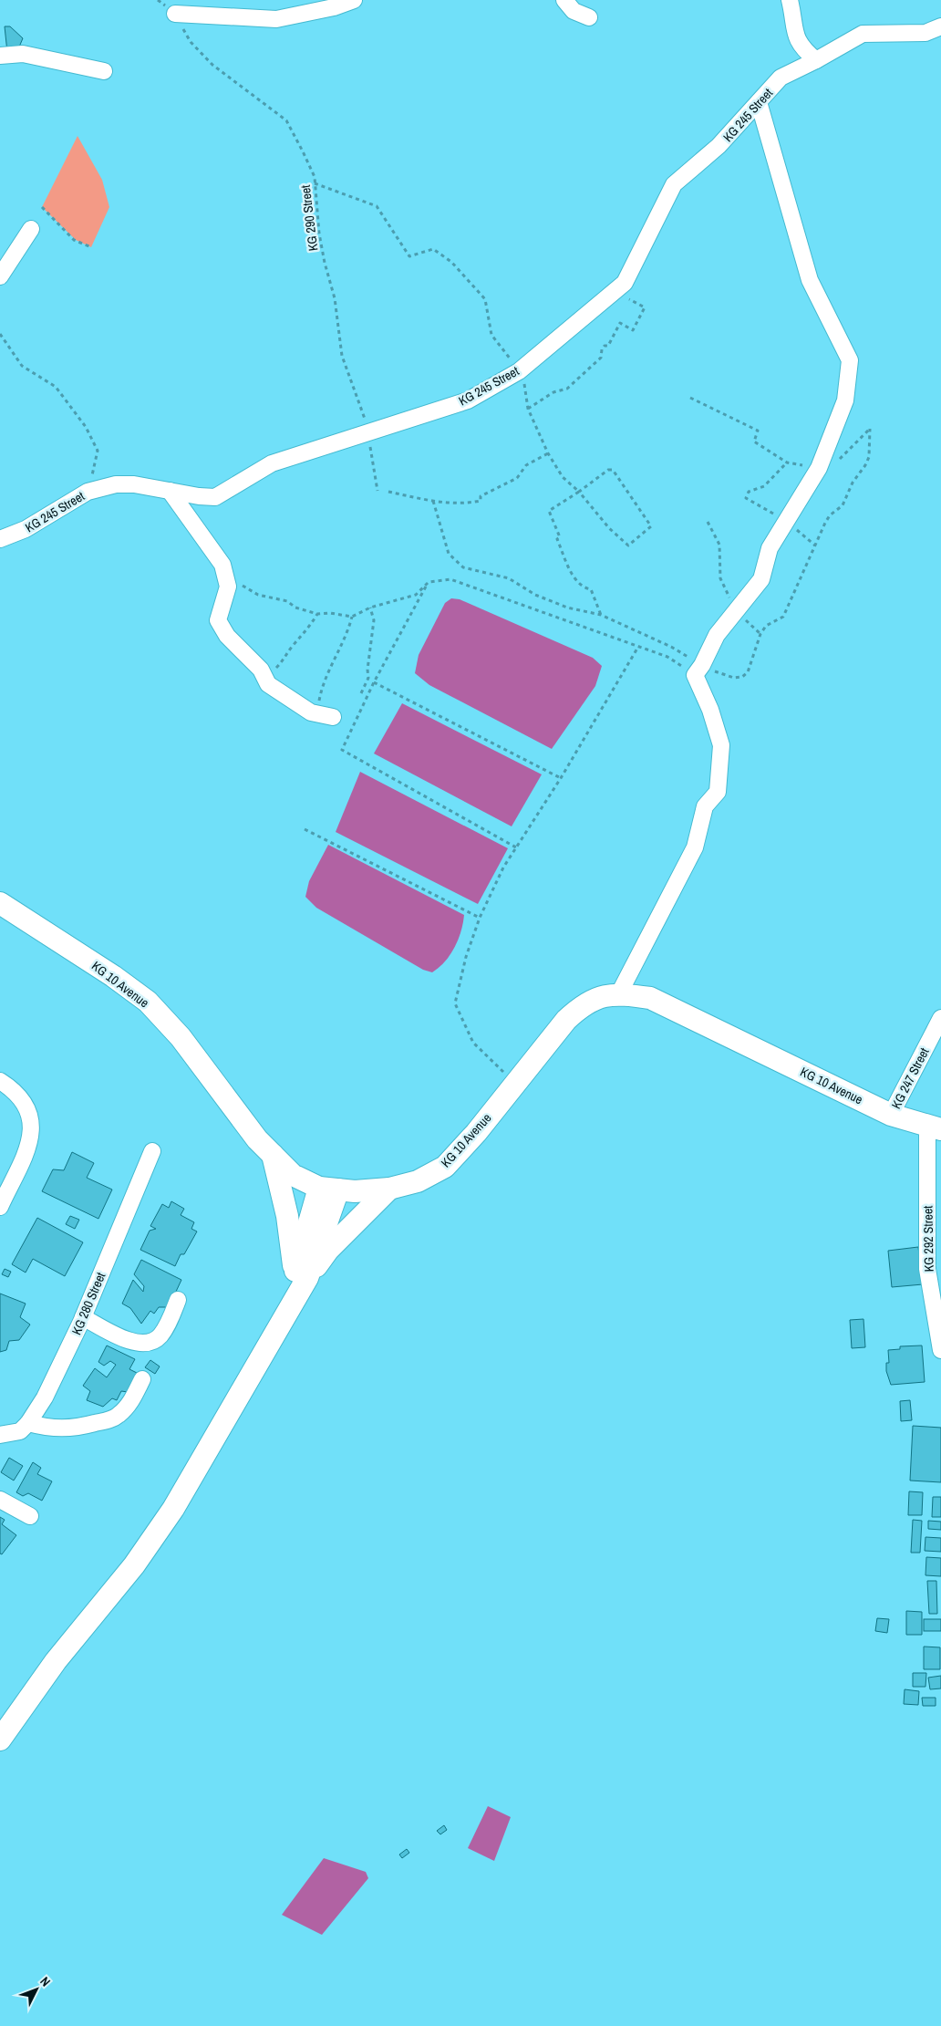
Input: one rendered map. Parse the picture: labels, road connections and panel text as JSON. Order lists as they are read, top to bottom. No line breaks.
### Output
{"streets":{"street":["KG 245 Street","KG 10 Avenue","KG 247 Street","KG 292 Street","KG 280 Street"],"path":["KG 290 Street"]},"crossings":[["KG 245 Street","KG 290 Street"],["KG 10 Avenue","KG 247 Street"],["KG 10 Avenue","KG 292 Street"]],"north":"top right"}
